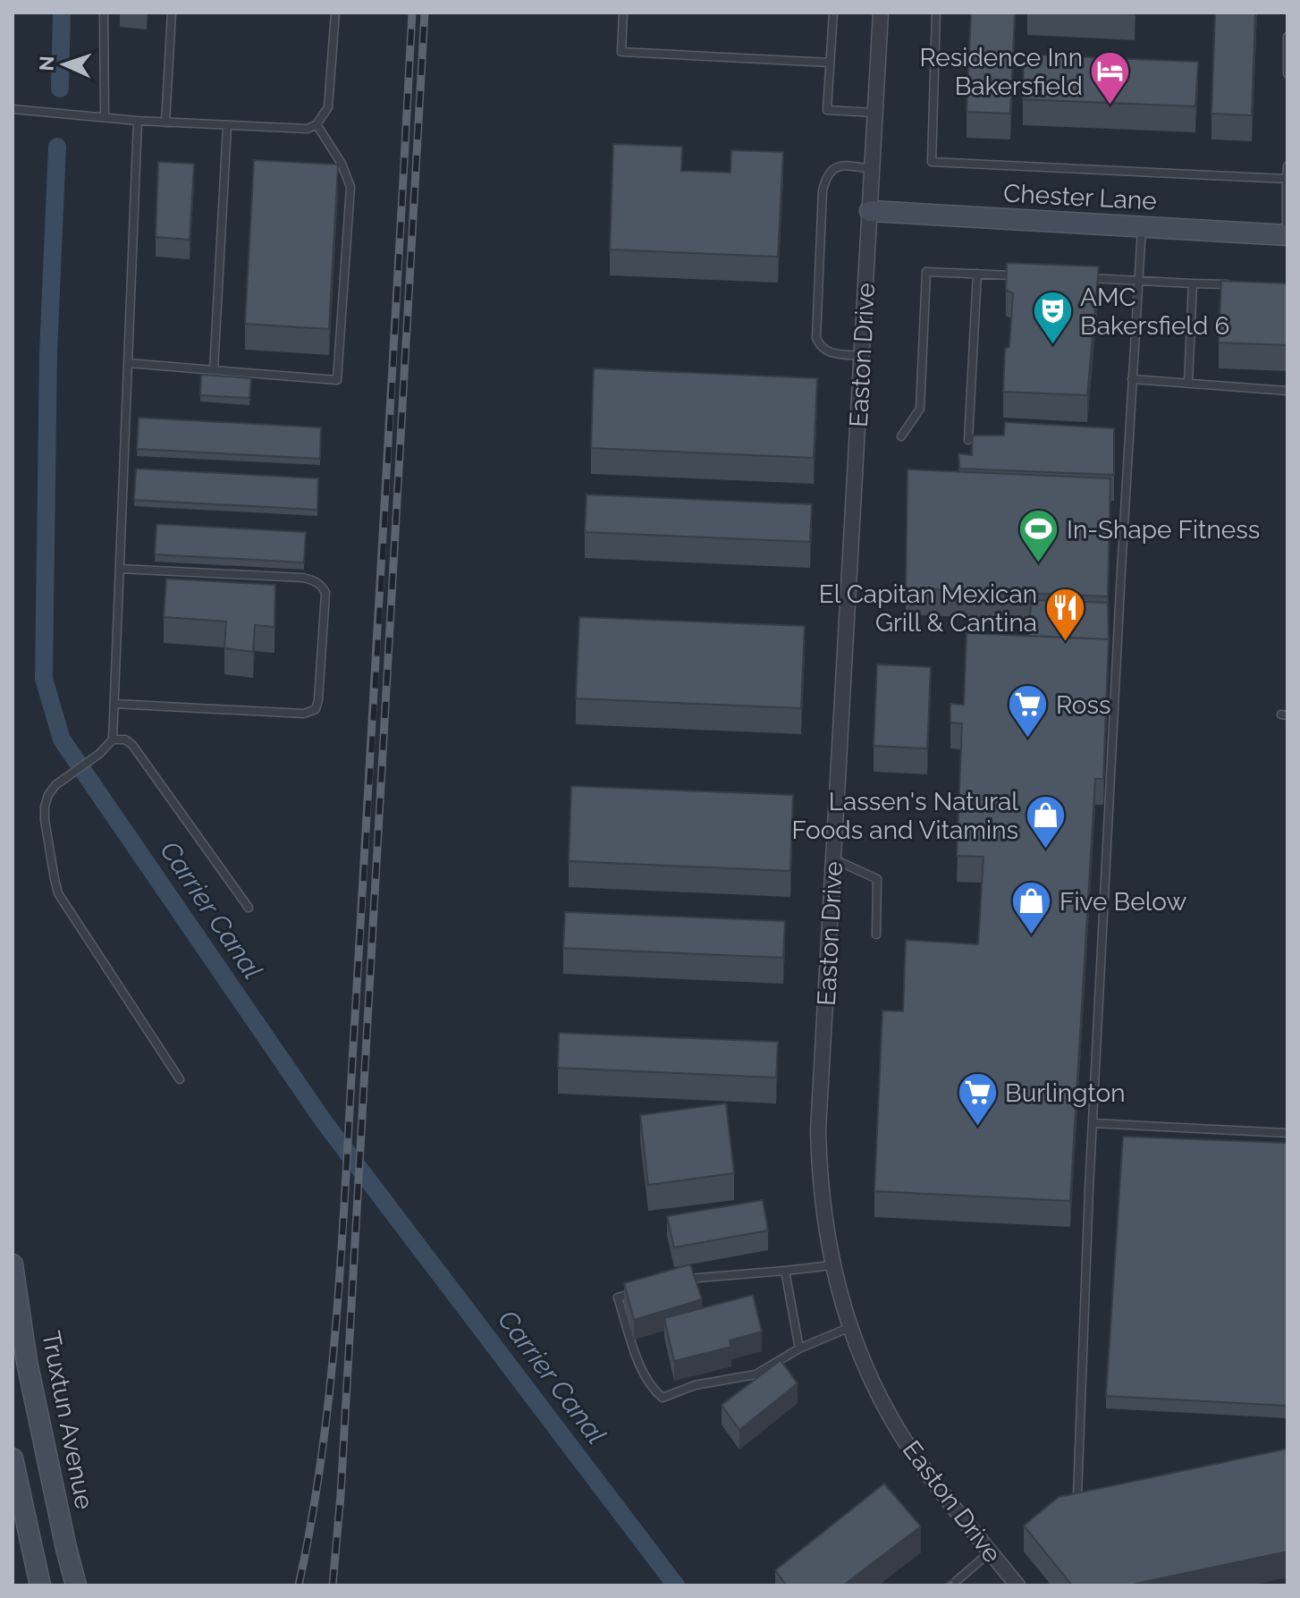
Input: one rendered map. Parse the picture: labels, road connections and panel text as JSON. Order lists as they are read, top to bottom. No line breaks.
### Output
{"streets":{"main road":["Chester Lane","Truxtun Avenue"],"street":["Easton Drive"]},"crossings":[["Chester Lane","Easton Drive"]],"water":["Carrier Canal"],"places":{"hotel":["Residence Inn Bakersfield"],"theatre":["AMC Bakersfield 6"],"sports":["In-Shape Fitness"],"restaurant":["El Capitan Mexican Grill & Cantina"],"supermarket":["Ross","Burlington"],"shop":["Lassen's Natural Foods and Vitamins","Five Below"]},"north":"left"}
